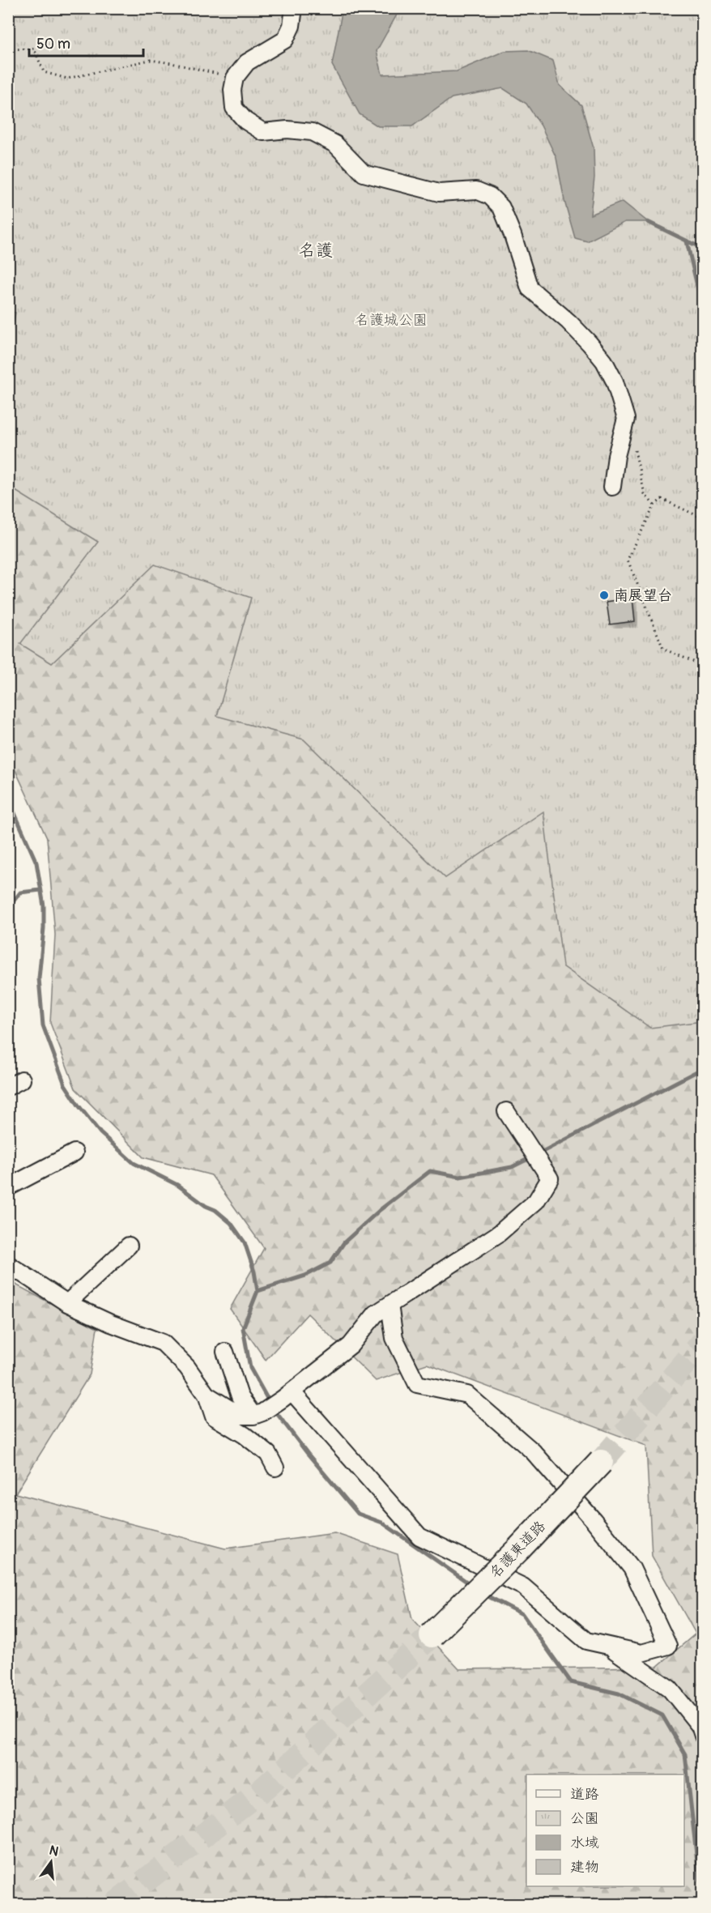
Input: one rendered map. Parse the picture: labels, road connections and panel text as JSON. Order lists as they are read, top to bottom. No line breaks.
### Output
{"streets":{"highway":["名護東道路"]},"districts":["名護"],"parks":["名護城公園"],"places":["南展望台"],"legend":["道路","公園","水域","建物"],"scale_bar":"50 m","north":"top"}
